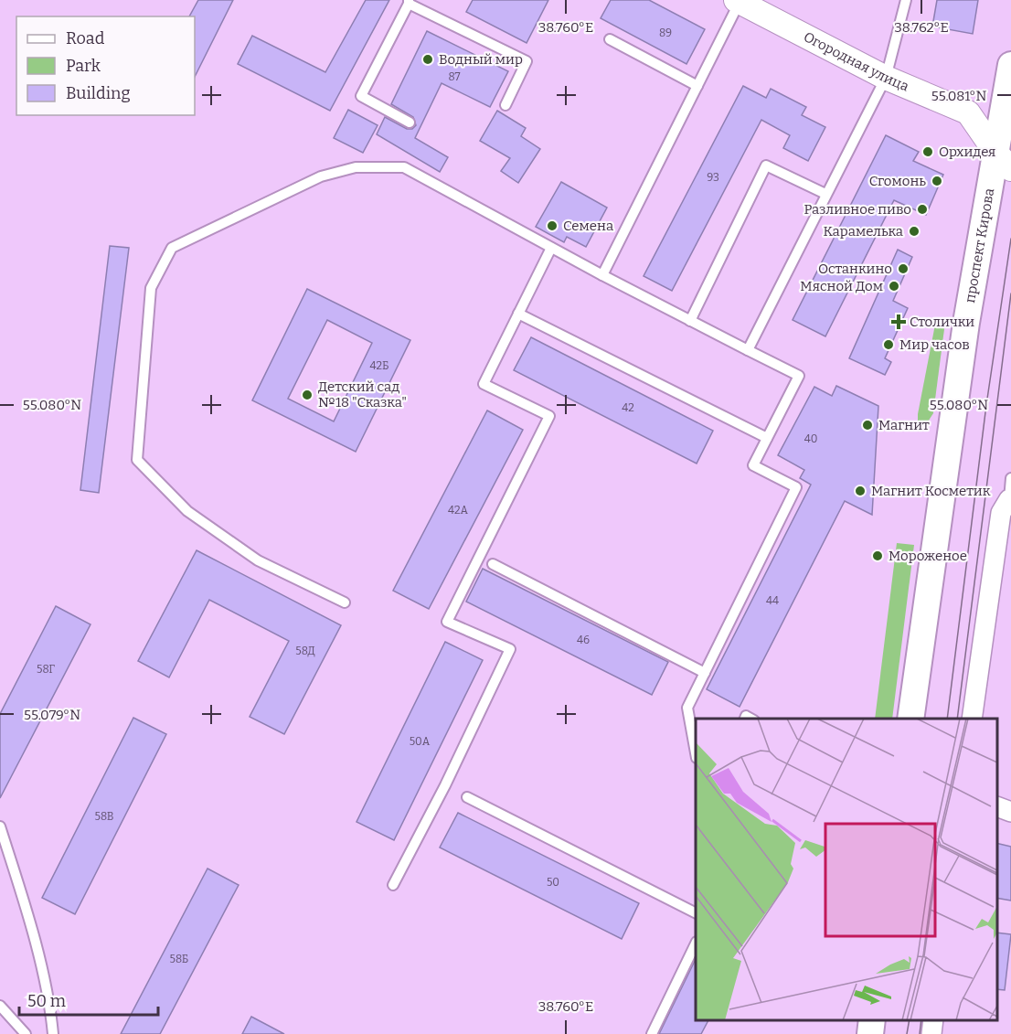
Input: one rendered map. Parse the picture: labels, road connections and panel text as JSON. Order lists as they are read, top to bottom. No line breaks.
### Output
{"streets":{"main road":["проспект Кирова"],"street":["Огородная улица"]},"crossings":[["Огородная улица","проспект Кирова"]],"places":{"other":["Водный мир","Орхидея","Сгомонь","Разливное пиво","Семена","Карамелька","Останкино","Мясной Дом","Мир часов","Детский сад №18 \"Сказка\"","Магнит","Магнит Косметик","Мороженое"],"health":["Столички"]},"house_numbers":["89","87","93","42Б","42","40","42А","44","46","58Д","58Г","50А","58В","50","58Б"],"legend":["Road","Park","Building"],"scale_bar":"50 m","coordinates":["38.760°E","38.762°E","55.081°N","55.080°N","55.079°N"]}
